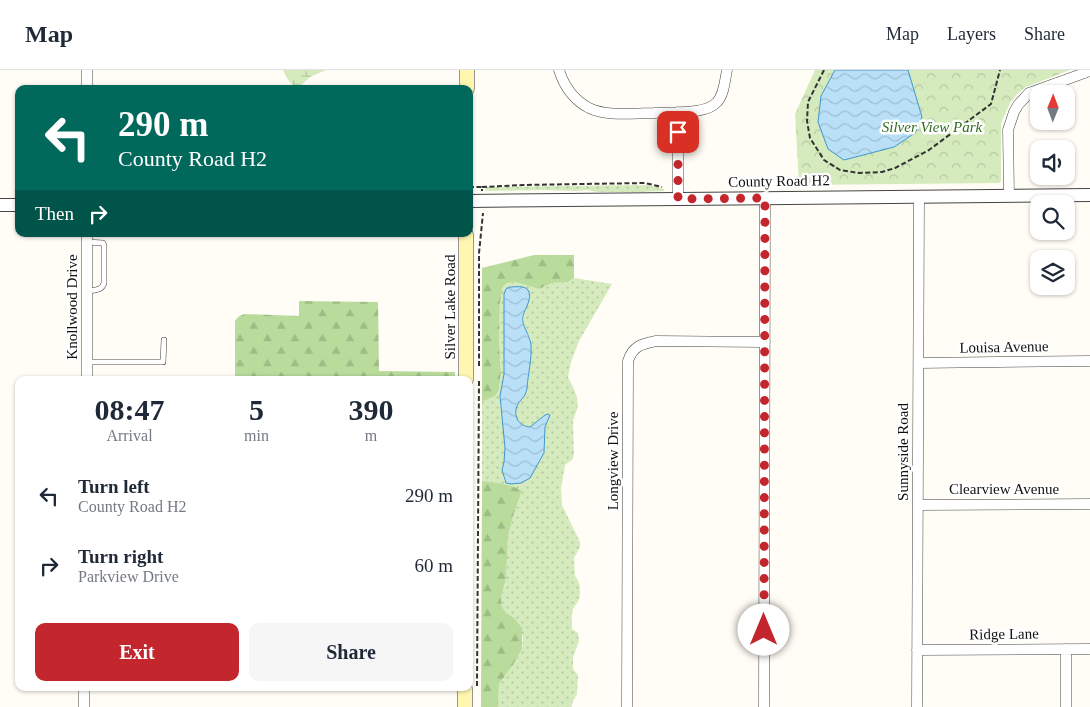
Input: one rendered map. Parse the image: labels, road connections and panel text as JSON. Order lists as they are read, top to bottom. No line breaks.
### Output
{"streets":{"main road":["Silver Lake Road"],"street":["County Road H2","Knollwood Drive","Louisa Avenue","Sunnyside Road","Longview Drive","Clearview Avenue","Ridge Lane"]},"crossings":[["County Road H2","Sunnyside Road"],["Louisa Avenue","Sunnyside Road"],["Sunnyside Road","Clearview Avenue"],["Sunnyside Road","Ridge Lane"]],"parks":["Silver View Park"],"north":"top","page":{"header":"Map","nav":["Map","Layers","Share"],"turn":["290 m","County Road H2"],"then":"Then","eta":["08:47","Arrival","5","min","390","m"],"list":[{"name":"Turn left","note":"County Road H2","value":"290 m"},{"name":"Turn right","note":"Parkview Drive","value":"60 m"}],"buttons":["Exit","Share"]}}
